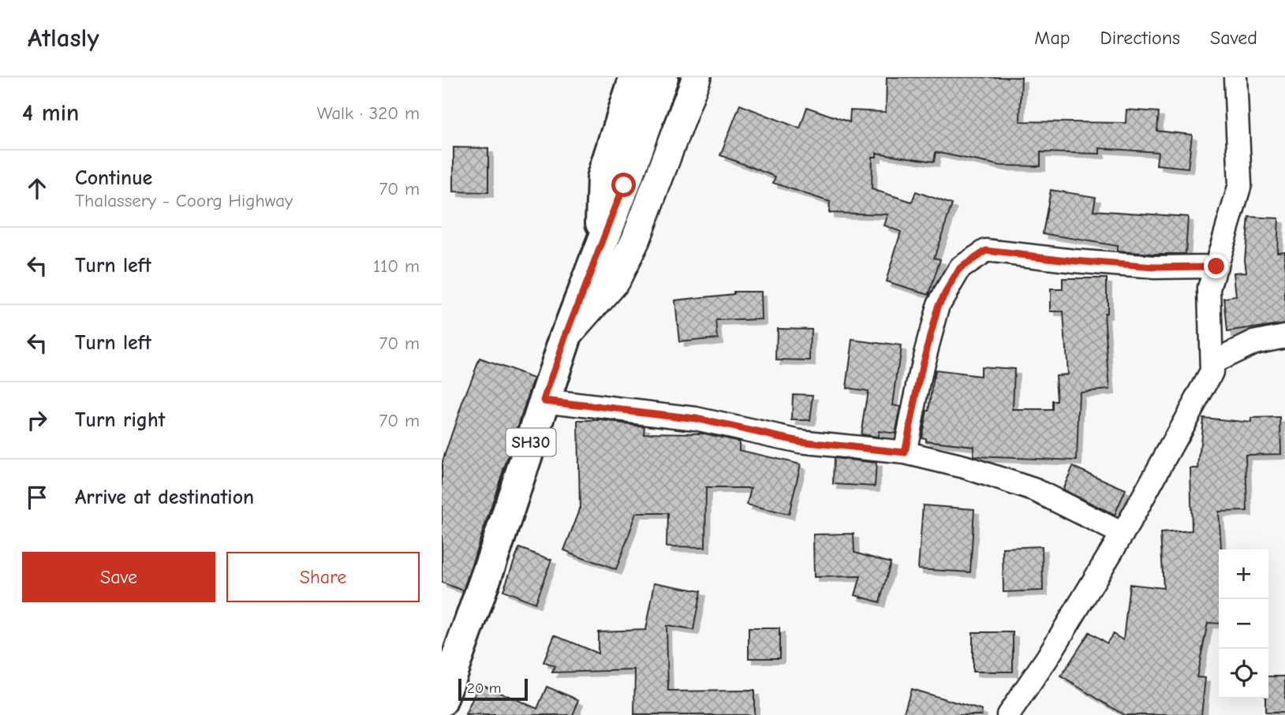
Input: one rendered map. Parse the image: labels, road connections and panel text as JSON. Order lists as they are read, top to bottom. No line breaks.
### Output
{"streets":{"main road":["SH30"]},"scale_bar":"20 m","page":{"header":"Atlasly","nav":["Map","Directions","Saved"],"heading":["4 min","Walk · 320 m"],"list":[["Continue","Thalassery - Coorg Highway","70 m"],["Turn left","110 m"],["Turn left","70 m"],["Turn right","70 m"],"Arrive at destination"],"buttons":["Save","Share"],"map_buttons":["+","−"],"scale":"20 m"}}
